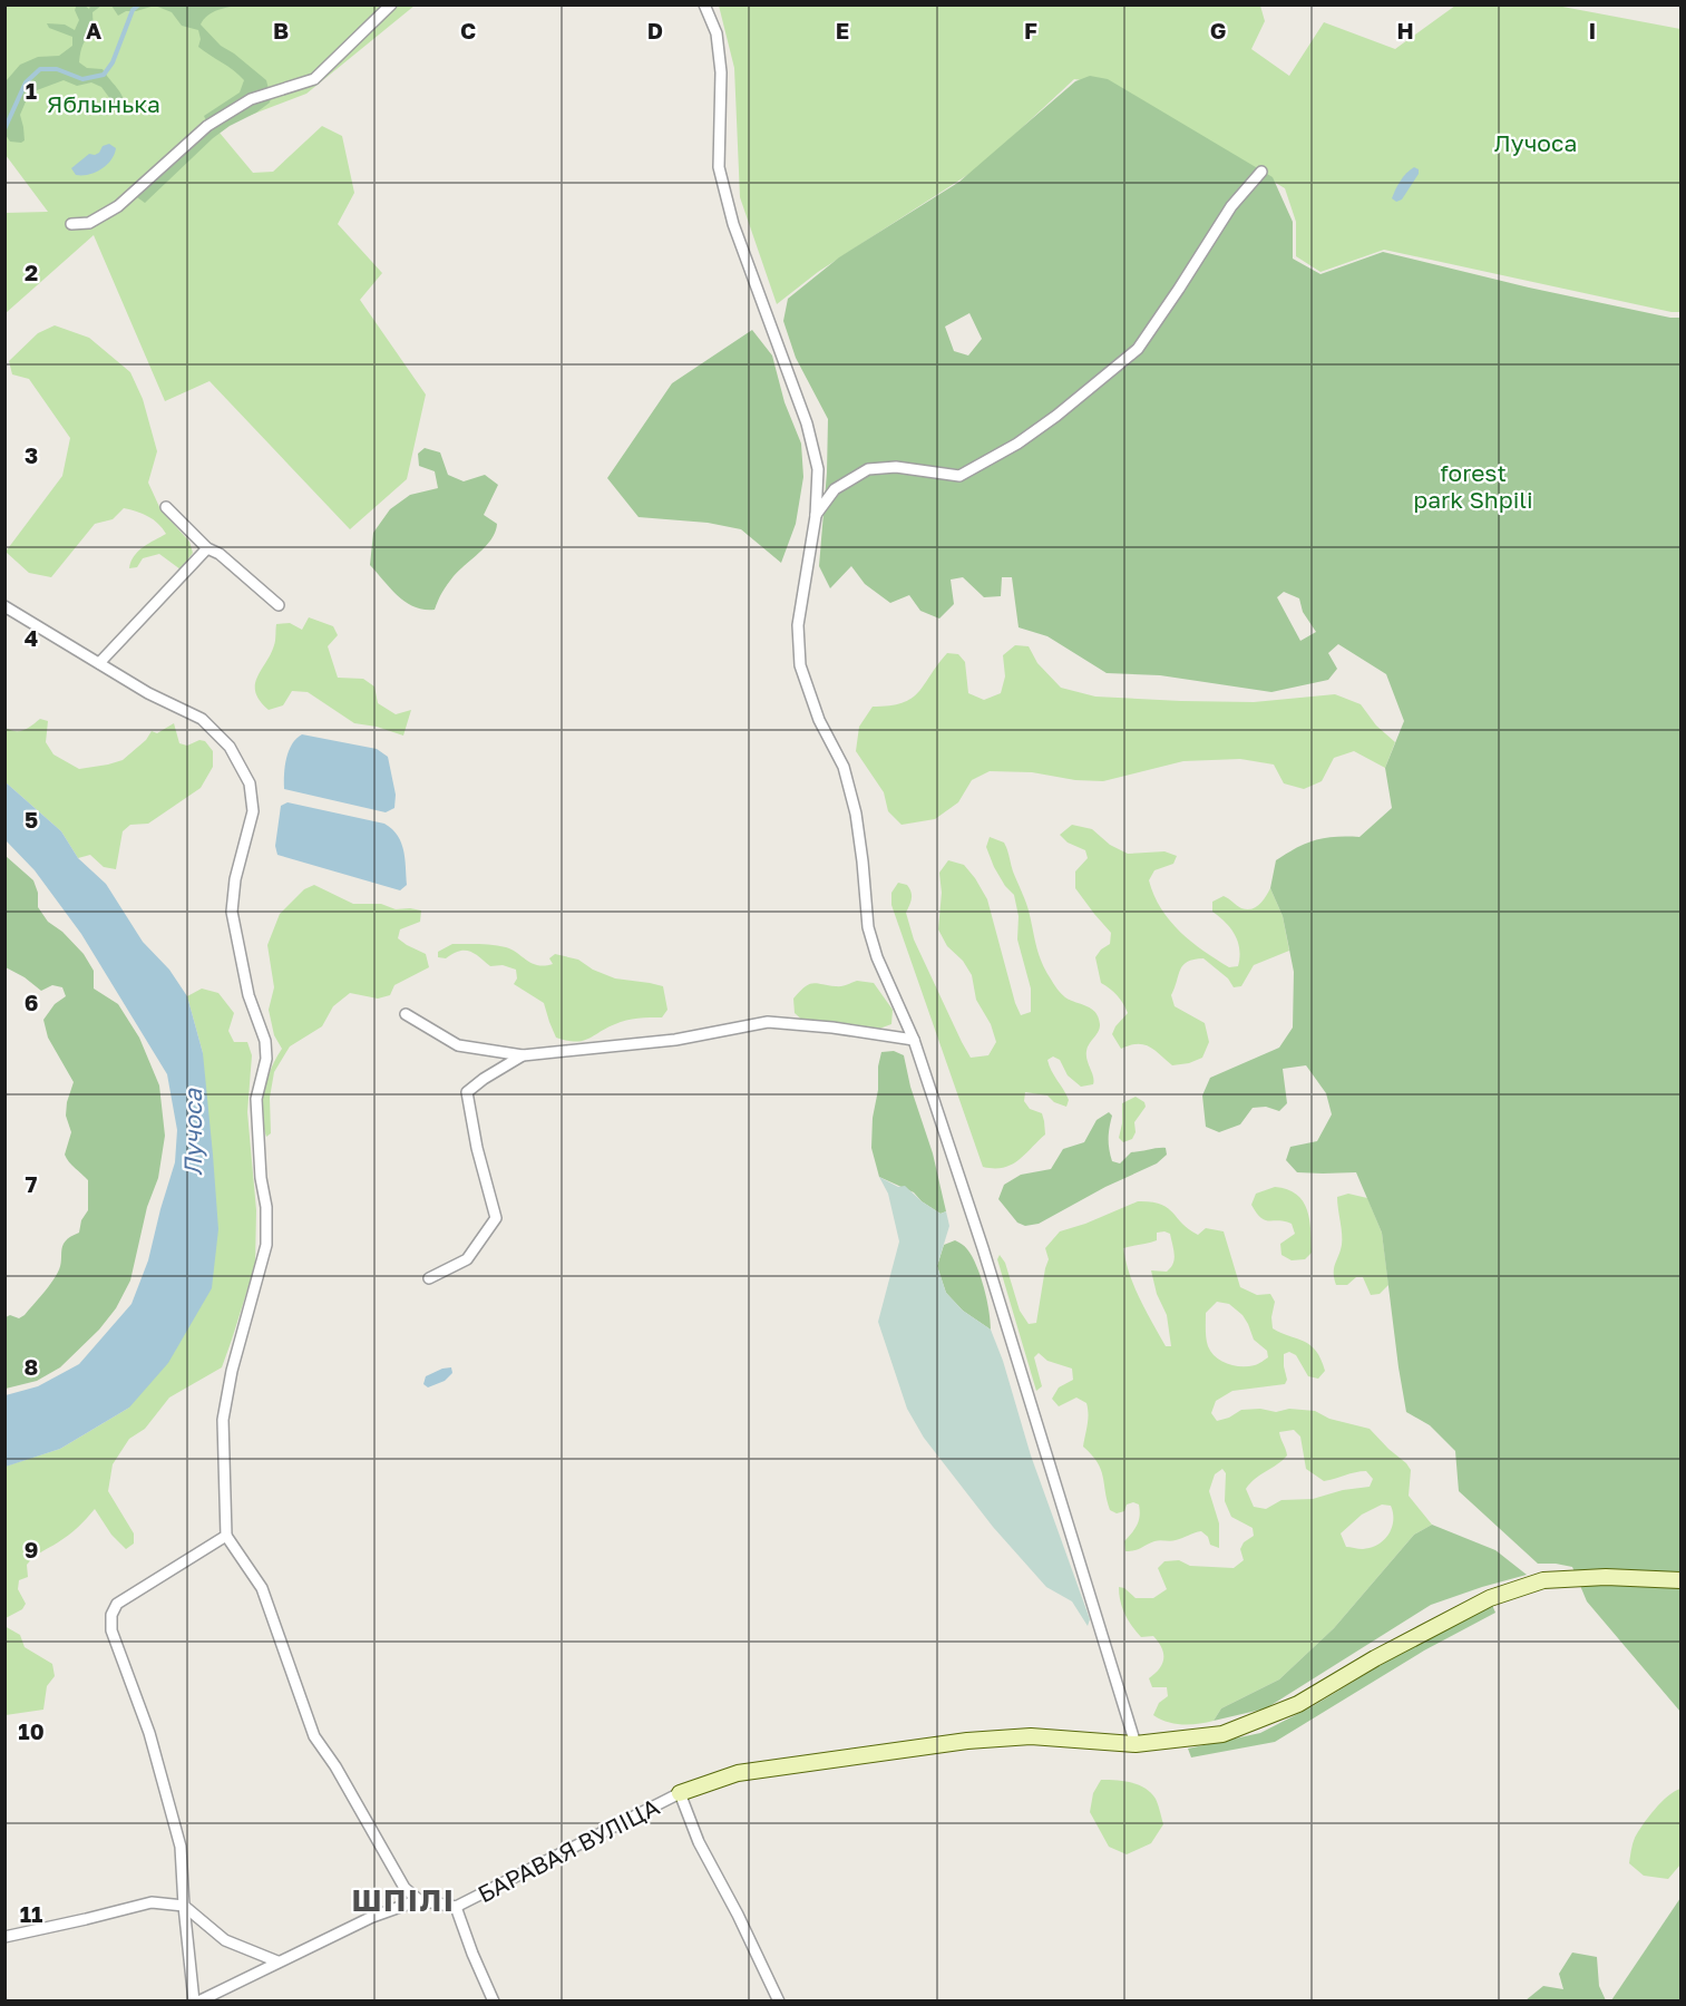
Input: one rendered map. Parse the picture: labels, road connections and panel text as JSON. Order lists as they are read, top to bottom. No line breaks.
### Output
{"streets":{"street":["БАРАВАЯ ВУЛІЦА"]},"districts":["ШПІЛІ"],"water":["Лучоса"],"parks":["Яблынька","Лучоса","forest park Shpili"],"grid":{"columns":["A","B","C","D","E","F","G","H","I"],"rows":["1","2","3","4","5","6","7","8","9","10","11"]}}
